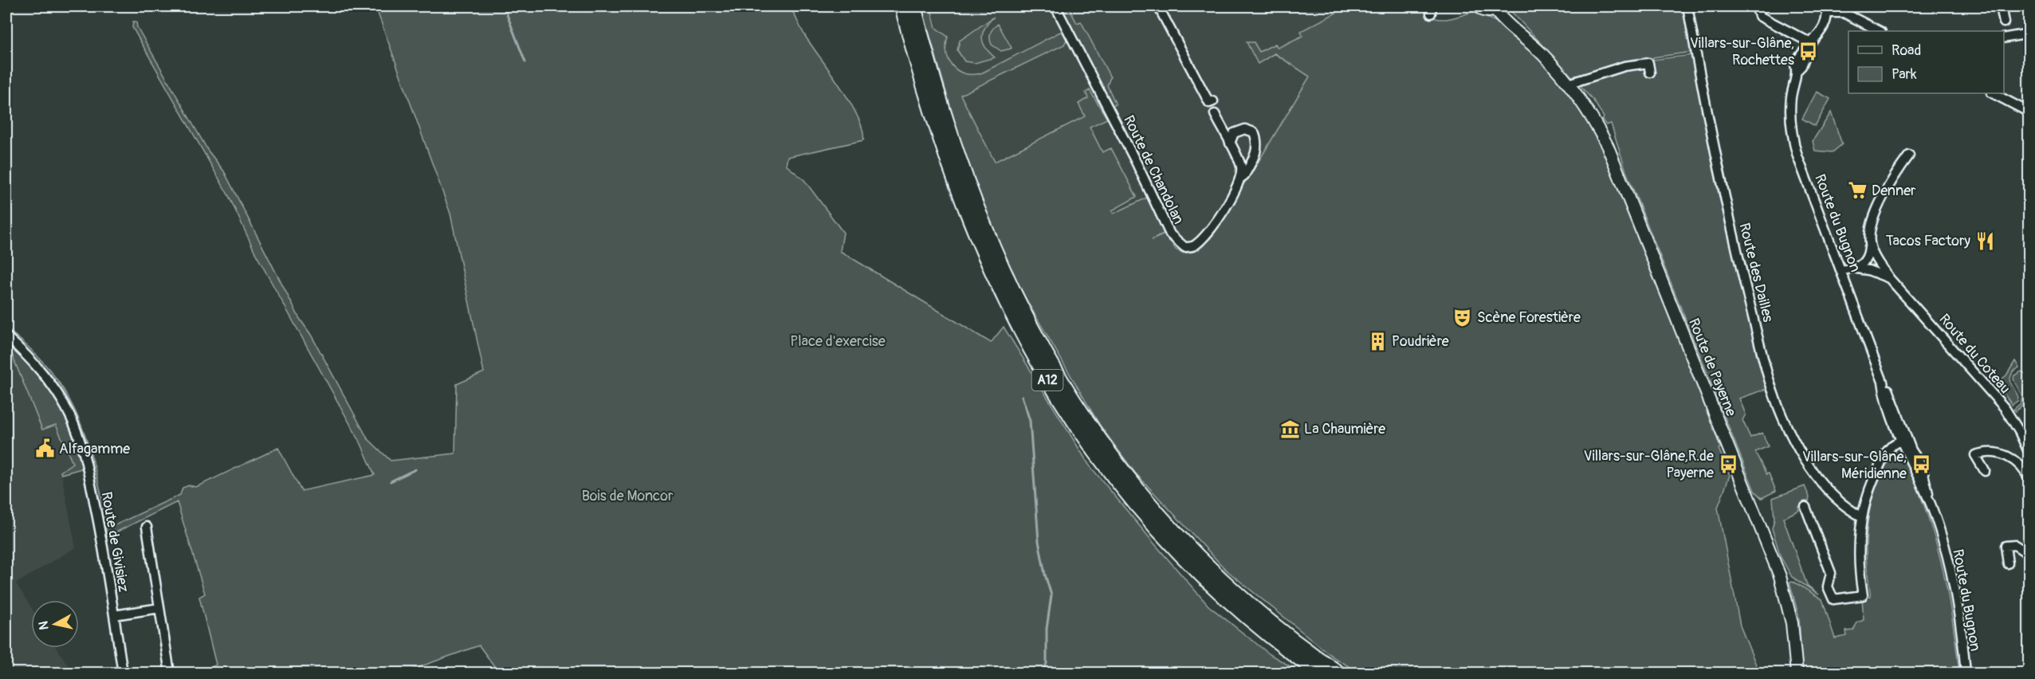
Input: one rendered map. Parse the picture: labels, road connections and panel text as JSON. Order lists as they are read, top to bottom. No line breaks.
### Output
{"streets":{"highway":["A12"],"main road":["Route de Payerne"],"street":["Route de Chandolan","Route du Bugnon","Route des Dailles","Route du Coteau","Route de Givisiez"]},"crossings":[["Route du Bugnon","Route du Coteau"]],"parks":["Place d'exercise","Bois de Moncor"],"places":{"bus stop":["Villars-sur-Glâne, Rochettes","Villars-sur-Glâne,R.de Payerne","Villars-sur-Glâne, Méridienne"],"supermarket":["Denner"],"restaurant":["Tacos Factory"],"theatre":["Scène Forestière"],"building":["Poudrière"],"museum":["La Chaumière"],"public building":["Alfagamme"]},"legend":["Road","Park"],"north":"left"}
